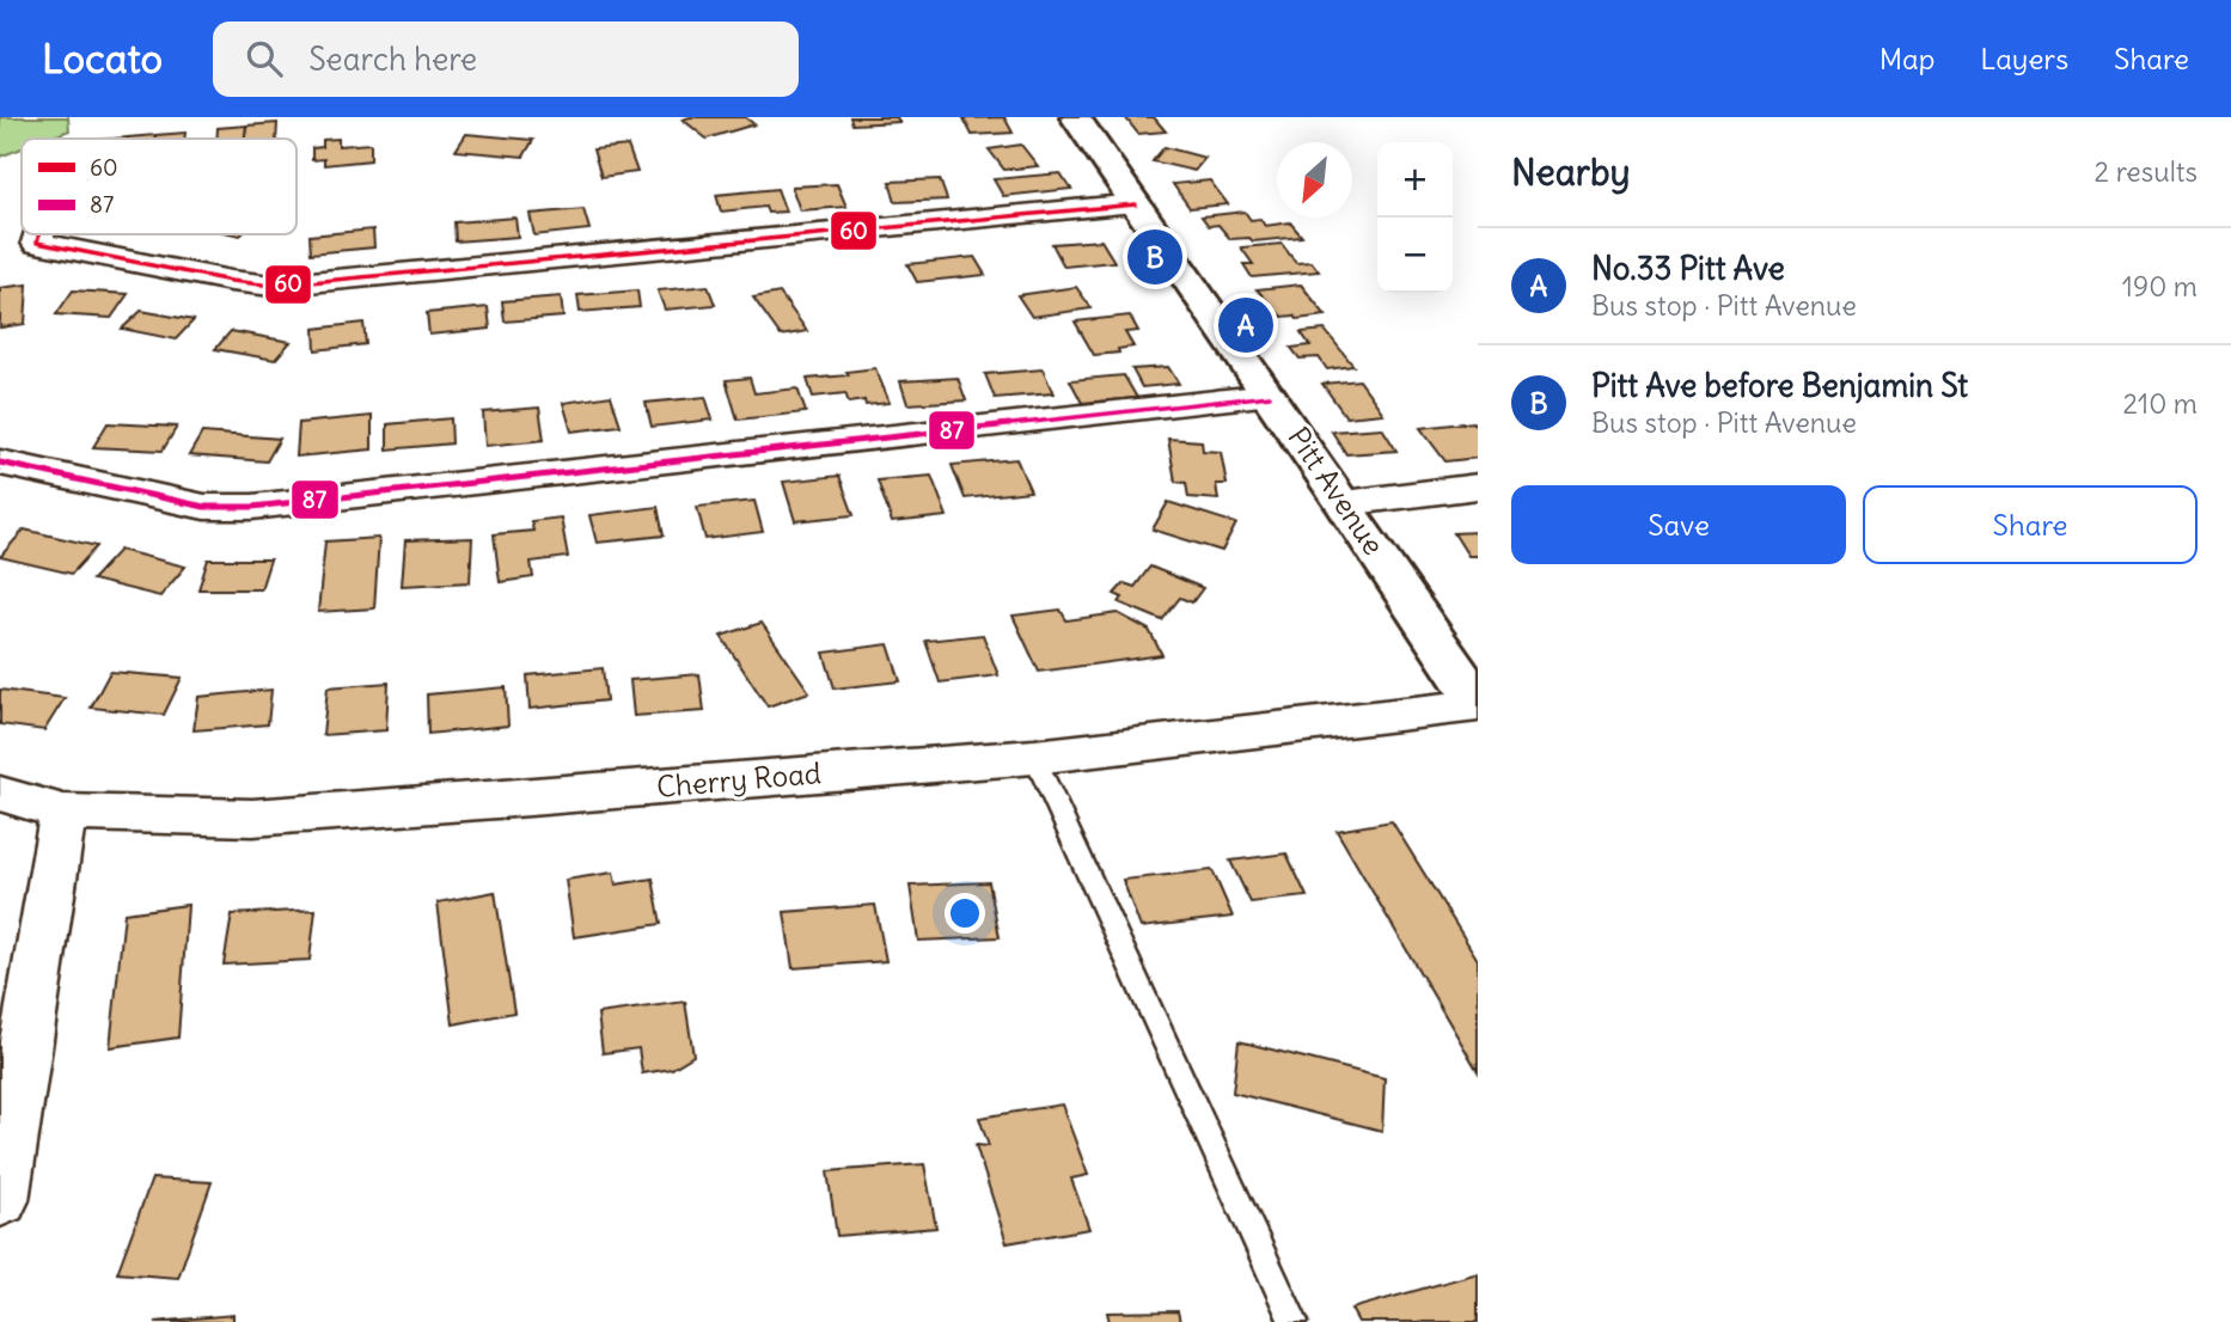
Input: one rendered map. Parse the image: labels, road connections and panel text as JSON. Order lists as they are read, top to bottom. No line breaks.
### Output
{"streets":{"street":["Pitt Avenue","Cherry Road"]},"crossings":[["Pitt Avenue","Cherry Road"]],"lines":["transit line 60","transit line 87"],"legend":["60","87"],"north":"bottom left","page":{"header":"Locato","search":"Search here","nav":["Map","Layers","Share"],"heading":["Nearby","2 results"],"map_buttons":["+","−"],"pins":["B","A"],"list":[{"mark":"A","name":"No.33 Pitt Ave","note":"Bus stop · Pitt Avenue","value":"190 m"},{"mark":"B","name":"Pitt Ave before Benjamin St","note":"Bus stop · Pitt Avenue","value":"210 m"}],"buttons":["Save","Share"]}}
